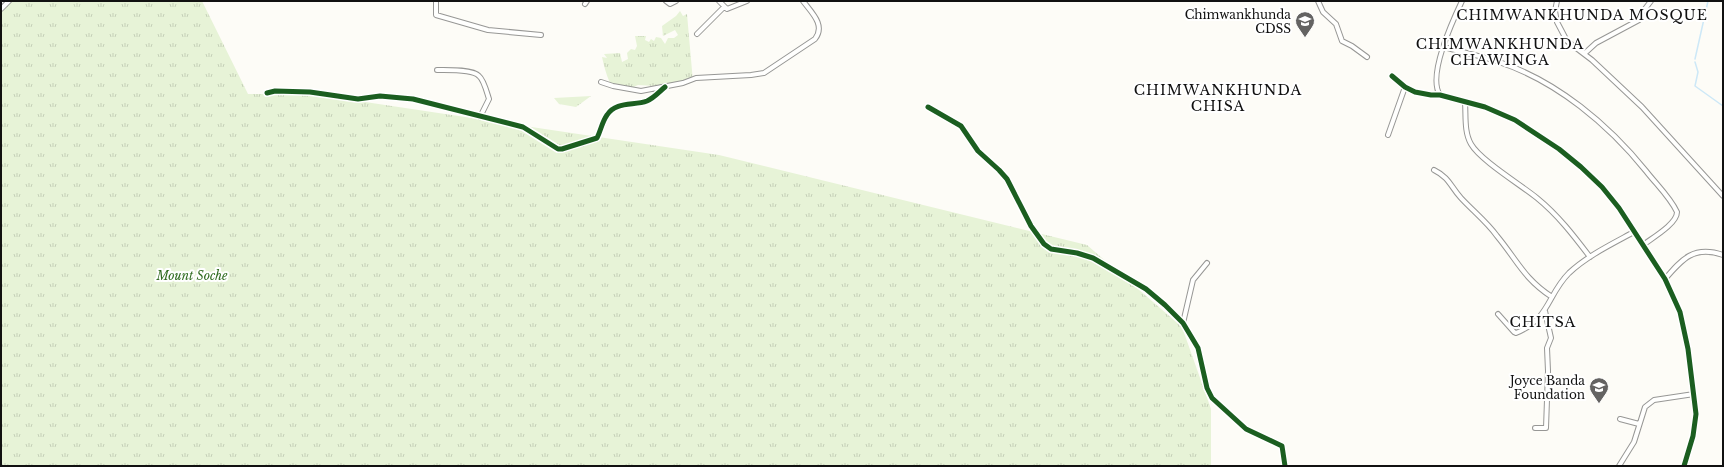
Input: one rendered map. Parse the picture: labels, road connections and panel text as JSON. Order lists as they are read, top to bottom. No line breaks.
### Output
{"districts":["CHIMWANKHUNDA MOSQUE","CHIMWANKHUNDA CHAWINGA","CHIMWANKHUNDA CHISA","CHITSA"],"parks":["Mount Soche"],"places":{"school or university":["Chimwankhunda CDSS","Joyce Banda Foundation"]}}
